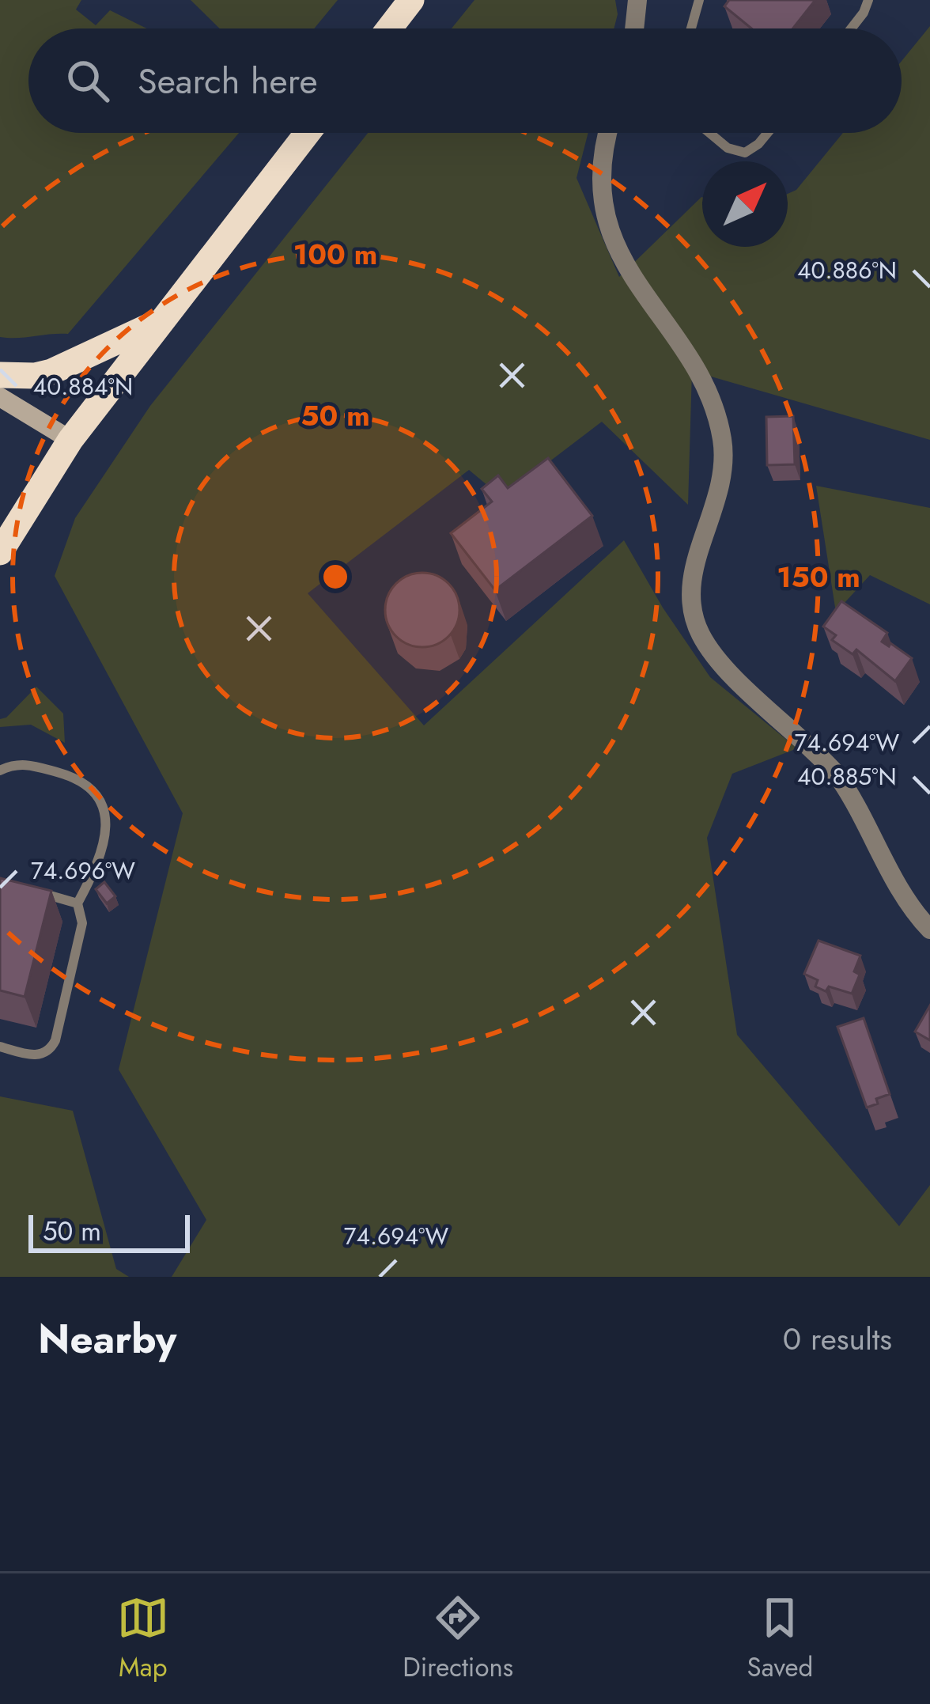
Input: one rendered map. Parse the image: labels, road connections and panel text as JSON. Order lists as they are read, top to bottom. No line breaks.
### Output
{"scale_bar":"50 m","north":"top right","page":{"search":"Search here","scale":"50 m","heading":["Nearby","0 results"],"nav":["Map","Directions","Saved"]},"coordinates":["40.886°N","40.884°N","74.694°W","40.885°N","74.696°W"],"rings":["100 m","50 m","150 m"]}
